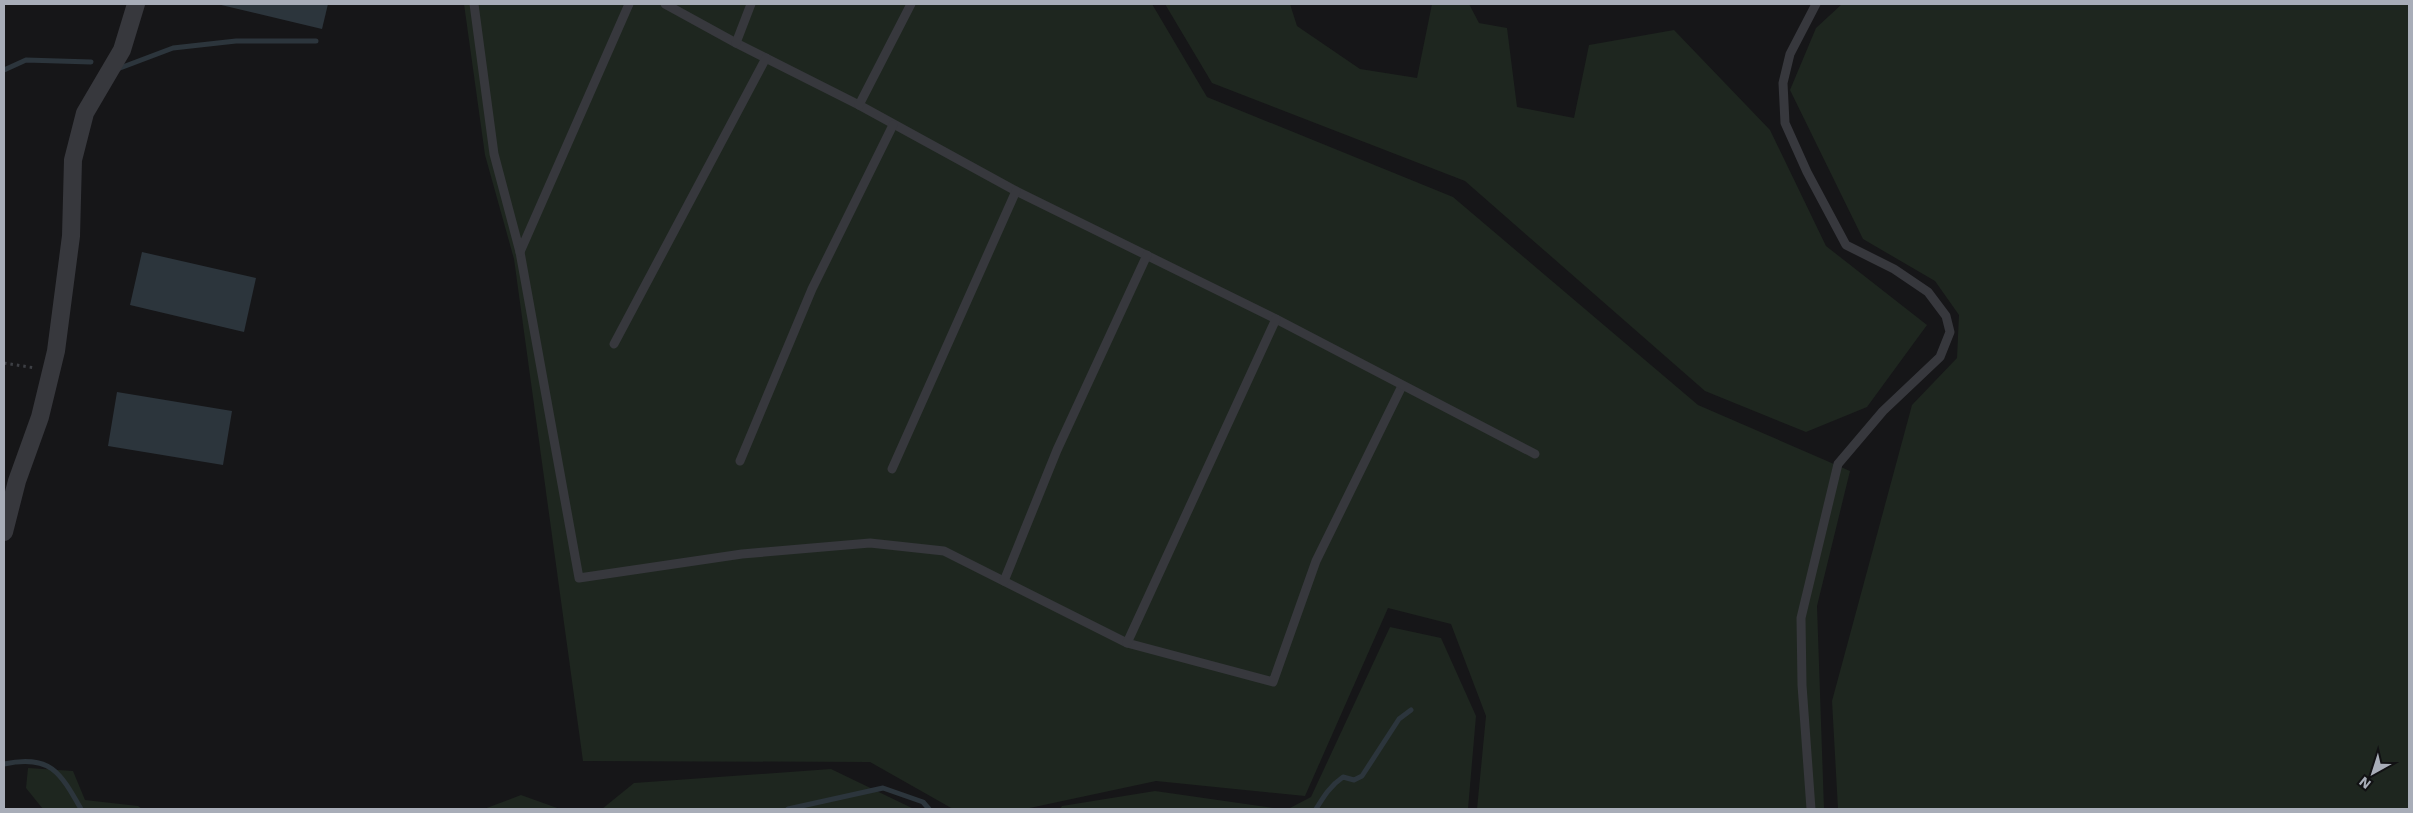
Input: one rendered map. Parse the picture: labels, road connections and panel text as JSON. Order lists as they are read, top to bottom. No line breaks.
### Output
{"north":"bottom left"}
